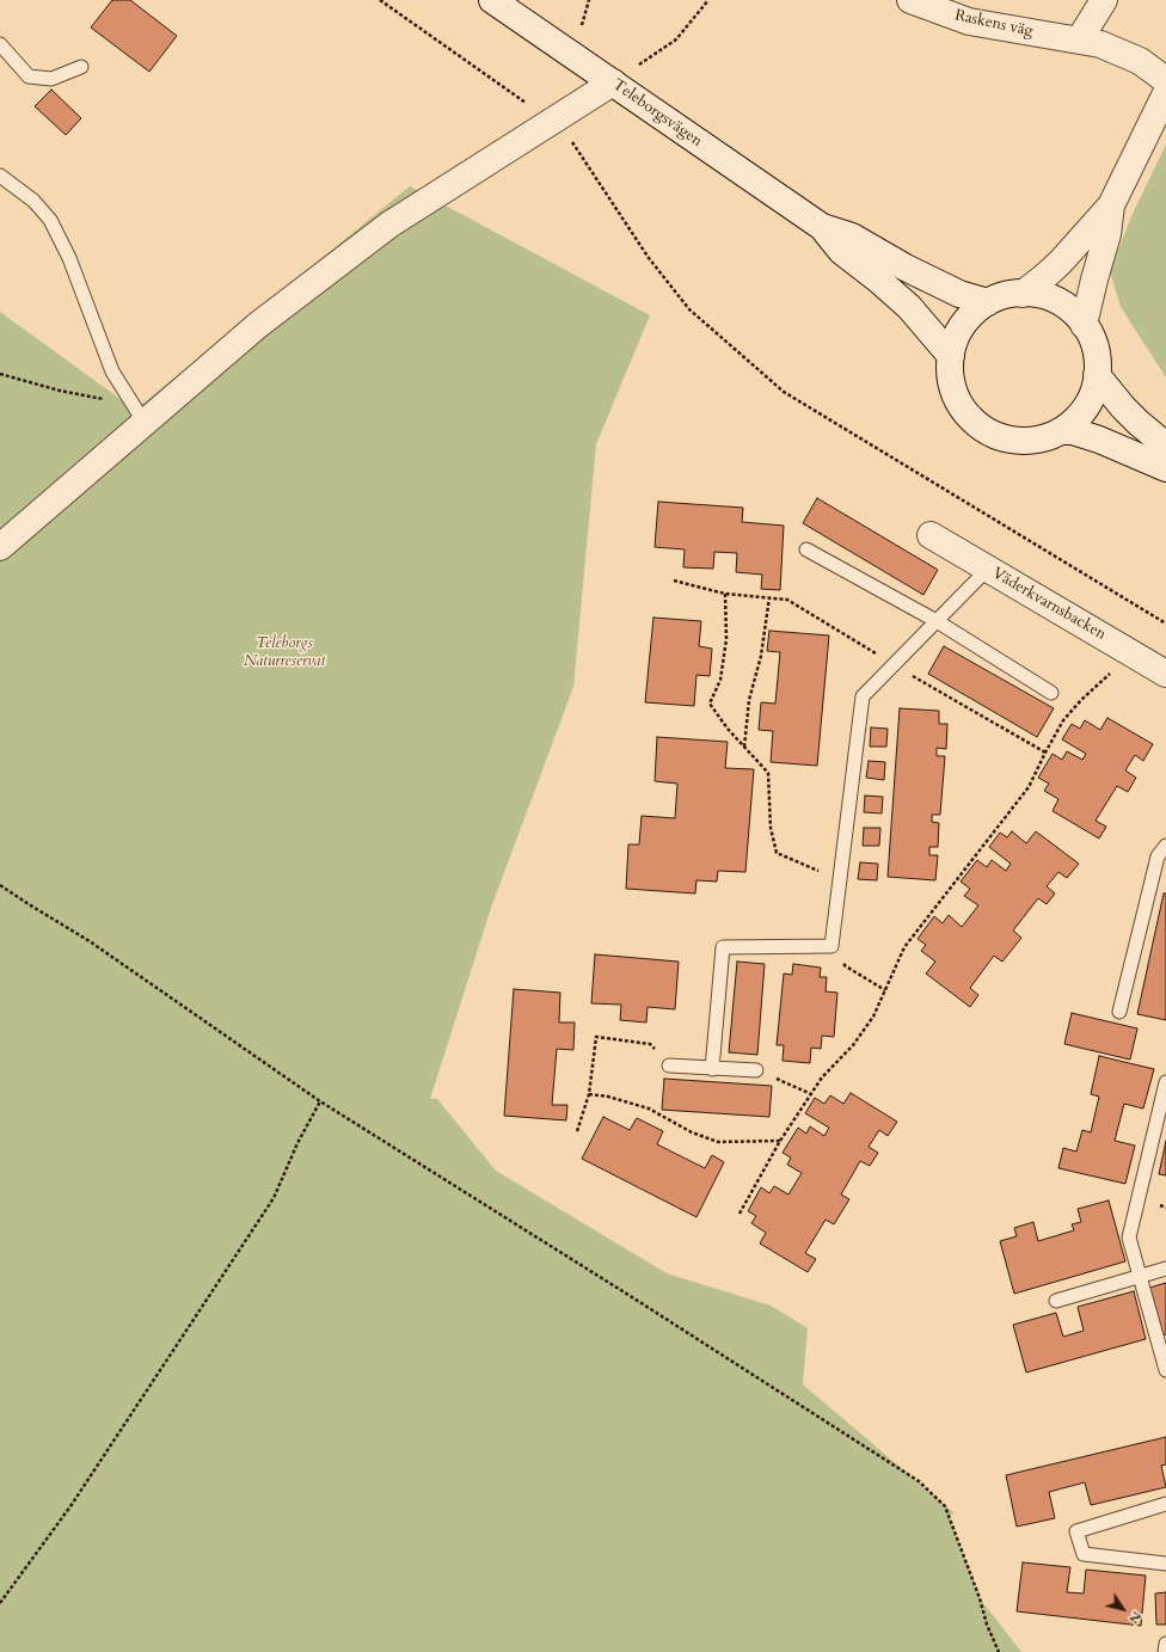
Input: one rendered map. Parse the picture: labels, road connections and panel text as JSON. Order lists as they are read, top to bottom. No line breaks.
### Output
{"streets":{"street":["Raskens väg","Teleborgsvägen","Väderkvarnsbacken"]},"parks":["Teleborgs Naturreservat"],"north":"bottom right"}
